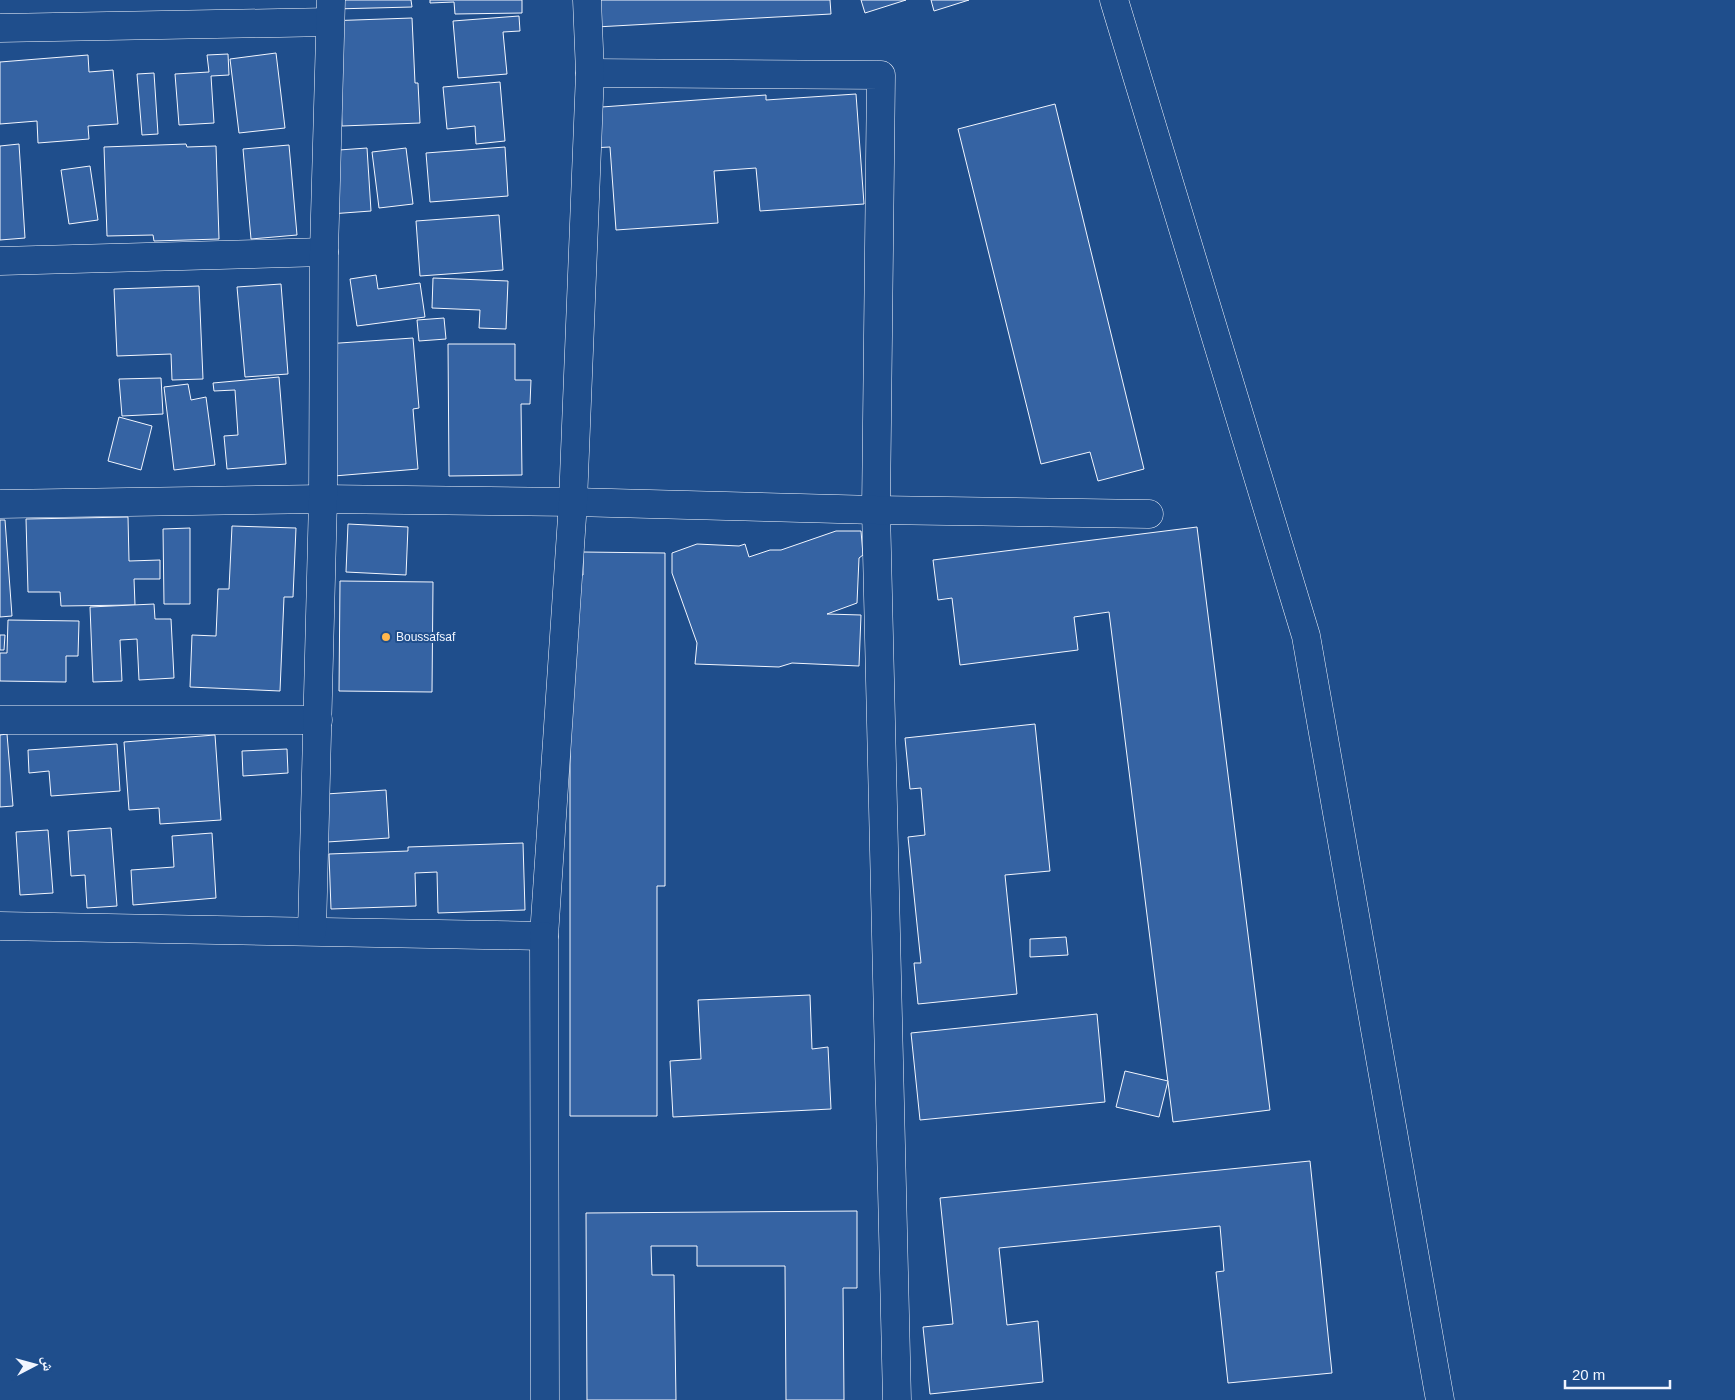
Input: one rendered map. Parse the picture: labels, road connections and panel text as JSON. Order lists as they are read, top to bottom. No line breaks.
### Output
{"places":["Boussafsaf"],"scale_bar":"20 m","north":"right"}
